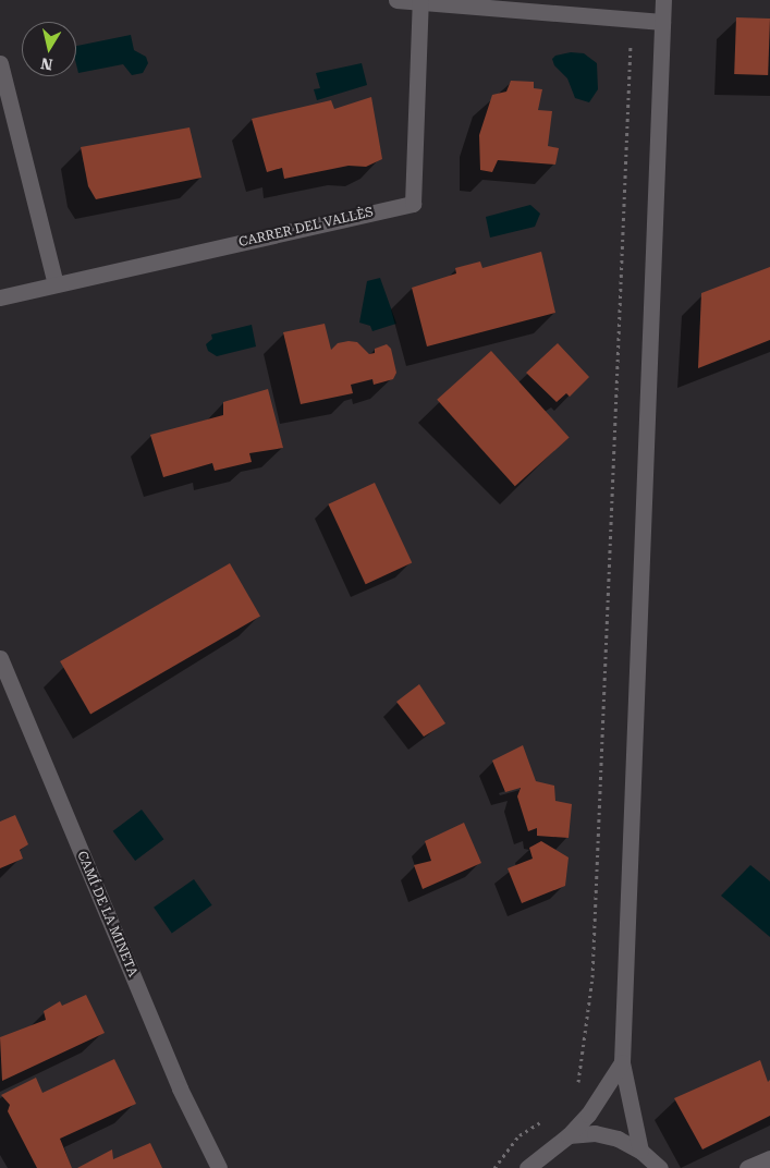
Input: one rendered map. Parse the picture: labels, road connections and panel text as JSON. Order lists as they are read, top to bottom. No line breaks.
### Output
{"streets":{"street":["CARRER DEL VALLÈS","CAMÍ DE LA MINETA"]},"north":"bottom"}
